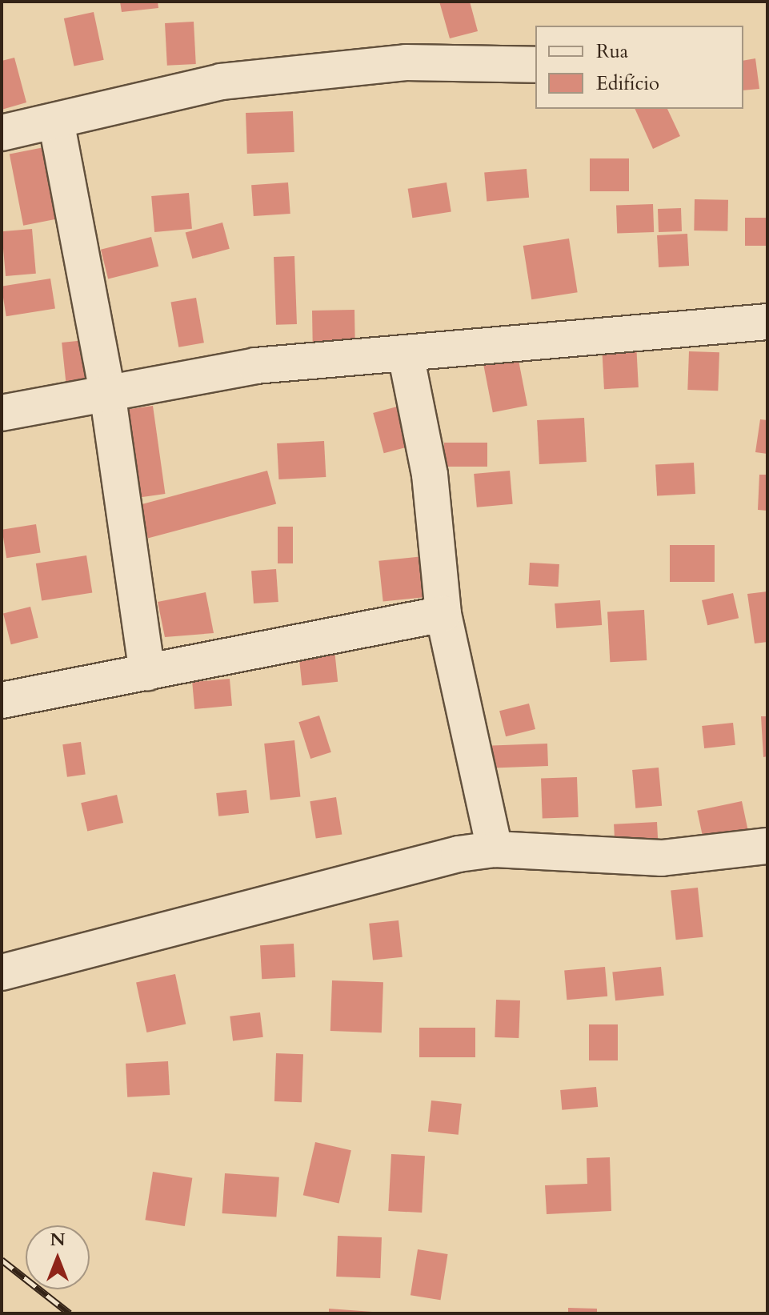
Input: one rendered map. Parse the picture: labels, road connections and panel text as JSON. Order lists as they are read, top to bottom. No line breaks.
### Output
{"legend":["Rua","Edifício"],"north":"top"}
